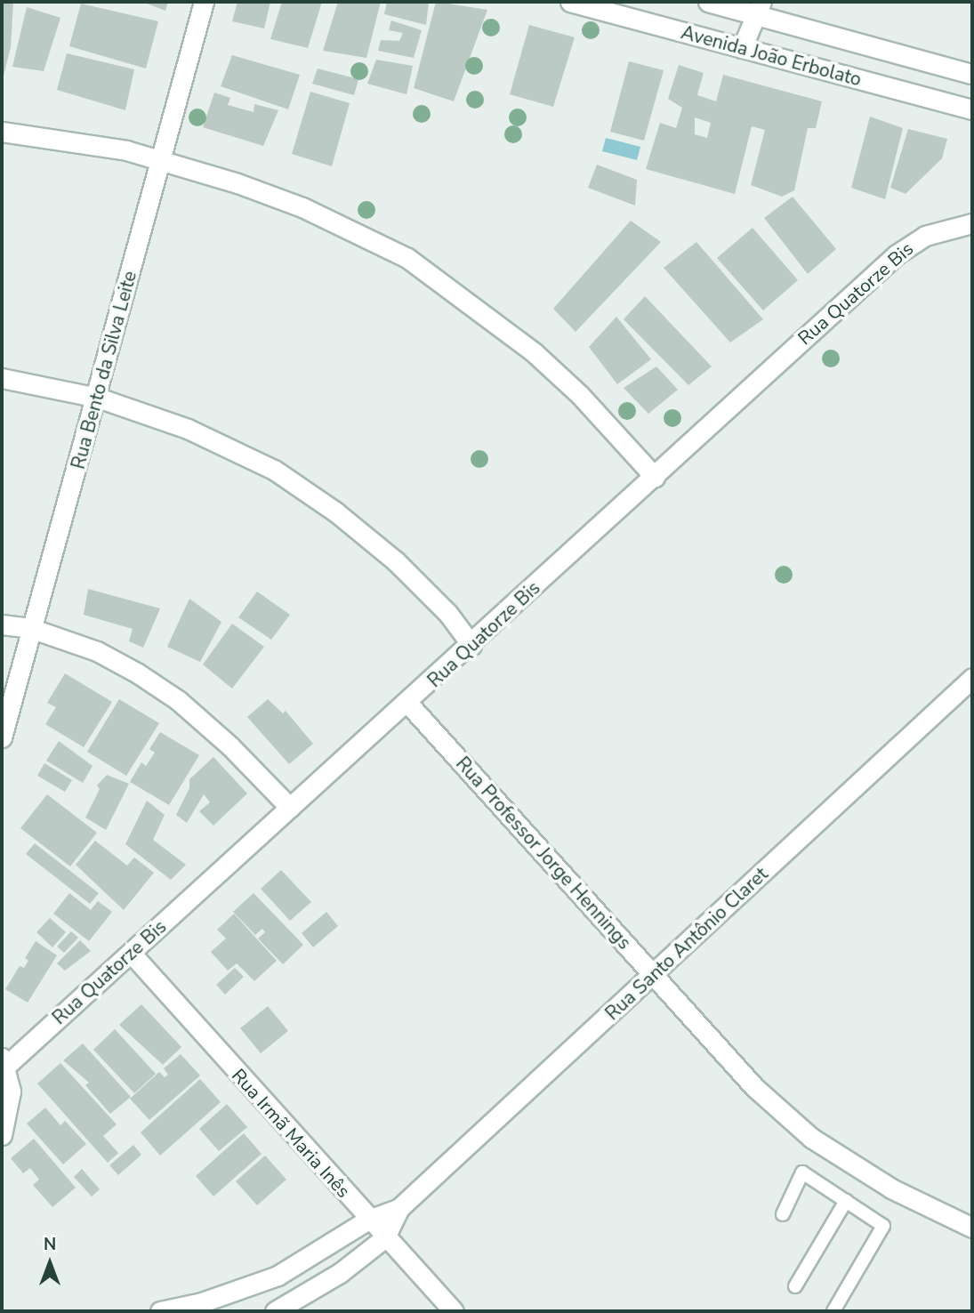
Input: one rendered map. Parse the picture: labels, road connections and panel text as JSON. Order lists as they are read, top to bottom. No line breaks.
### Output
{"streets":{"street":["Avenida João Erbolato","Rua Quatorze Bis","Rua Bento da Silva Leite","Rua Professor Jorge Hennings","Rua Santo Antônio Claret","Rua Irmã Maria Inês"]},"crossings":[["Rua Quatorze Bis","Rua Professor Jorge Hennings"],["Rua Quatorze Bis","Rua Irmã Maria Inês"],["Rua Professor Jorge Hennings","Rua Santo Antônio Claret"],["Rua Santo Antônio Claret","Rua Irmã Maria Inês"]],"north":"top"}
